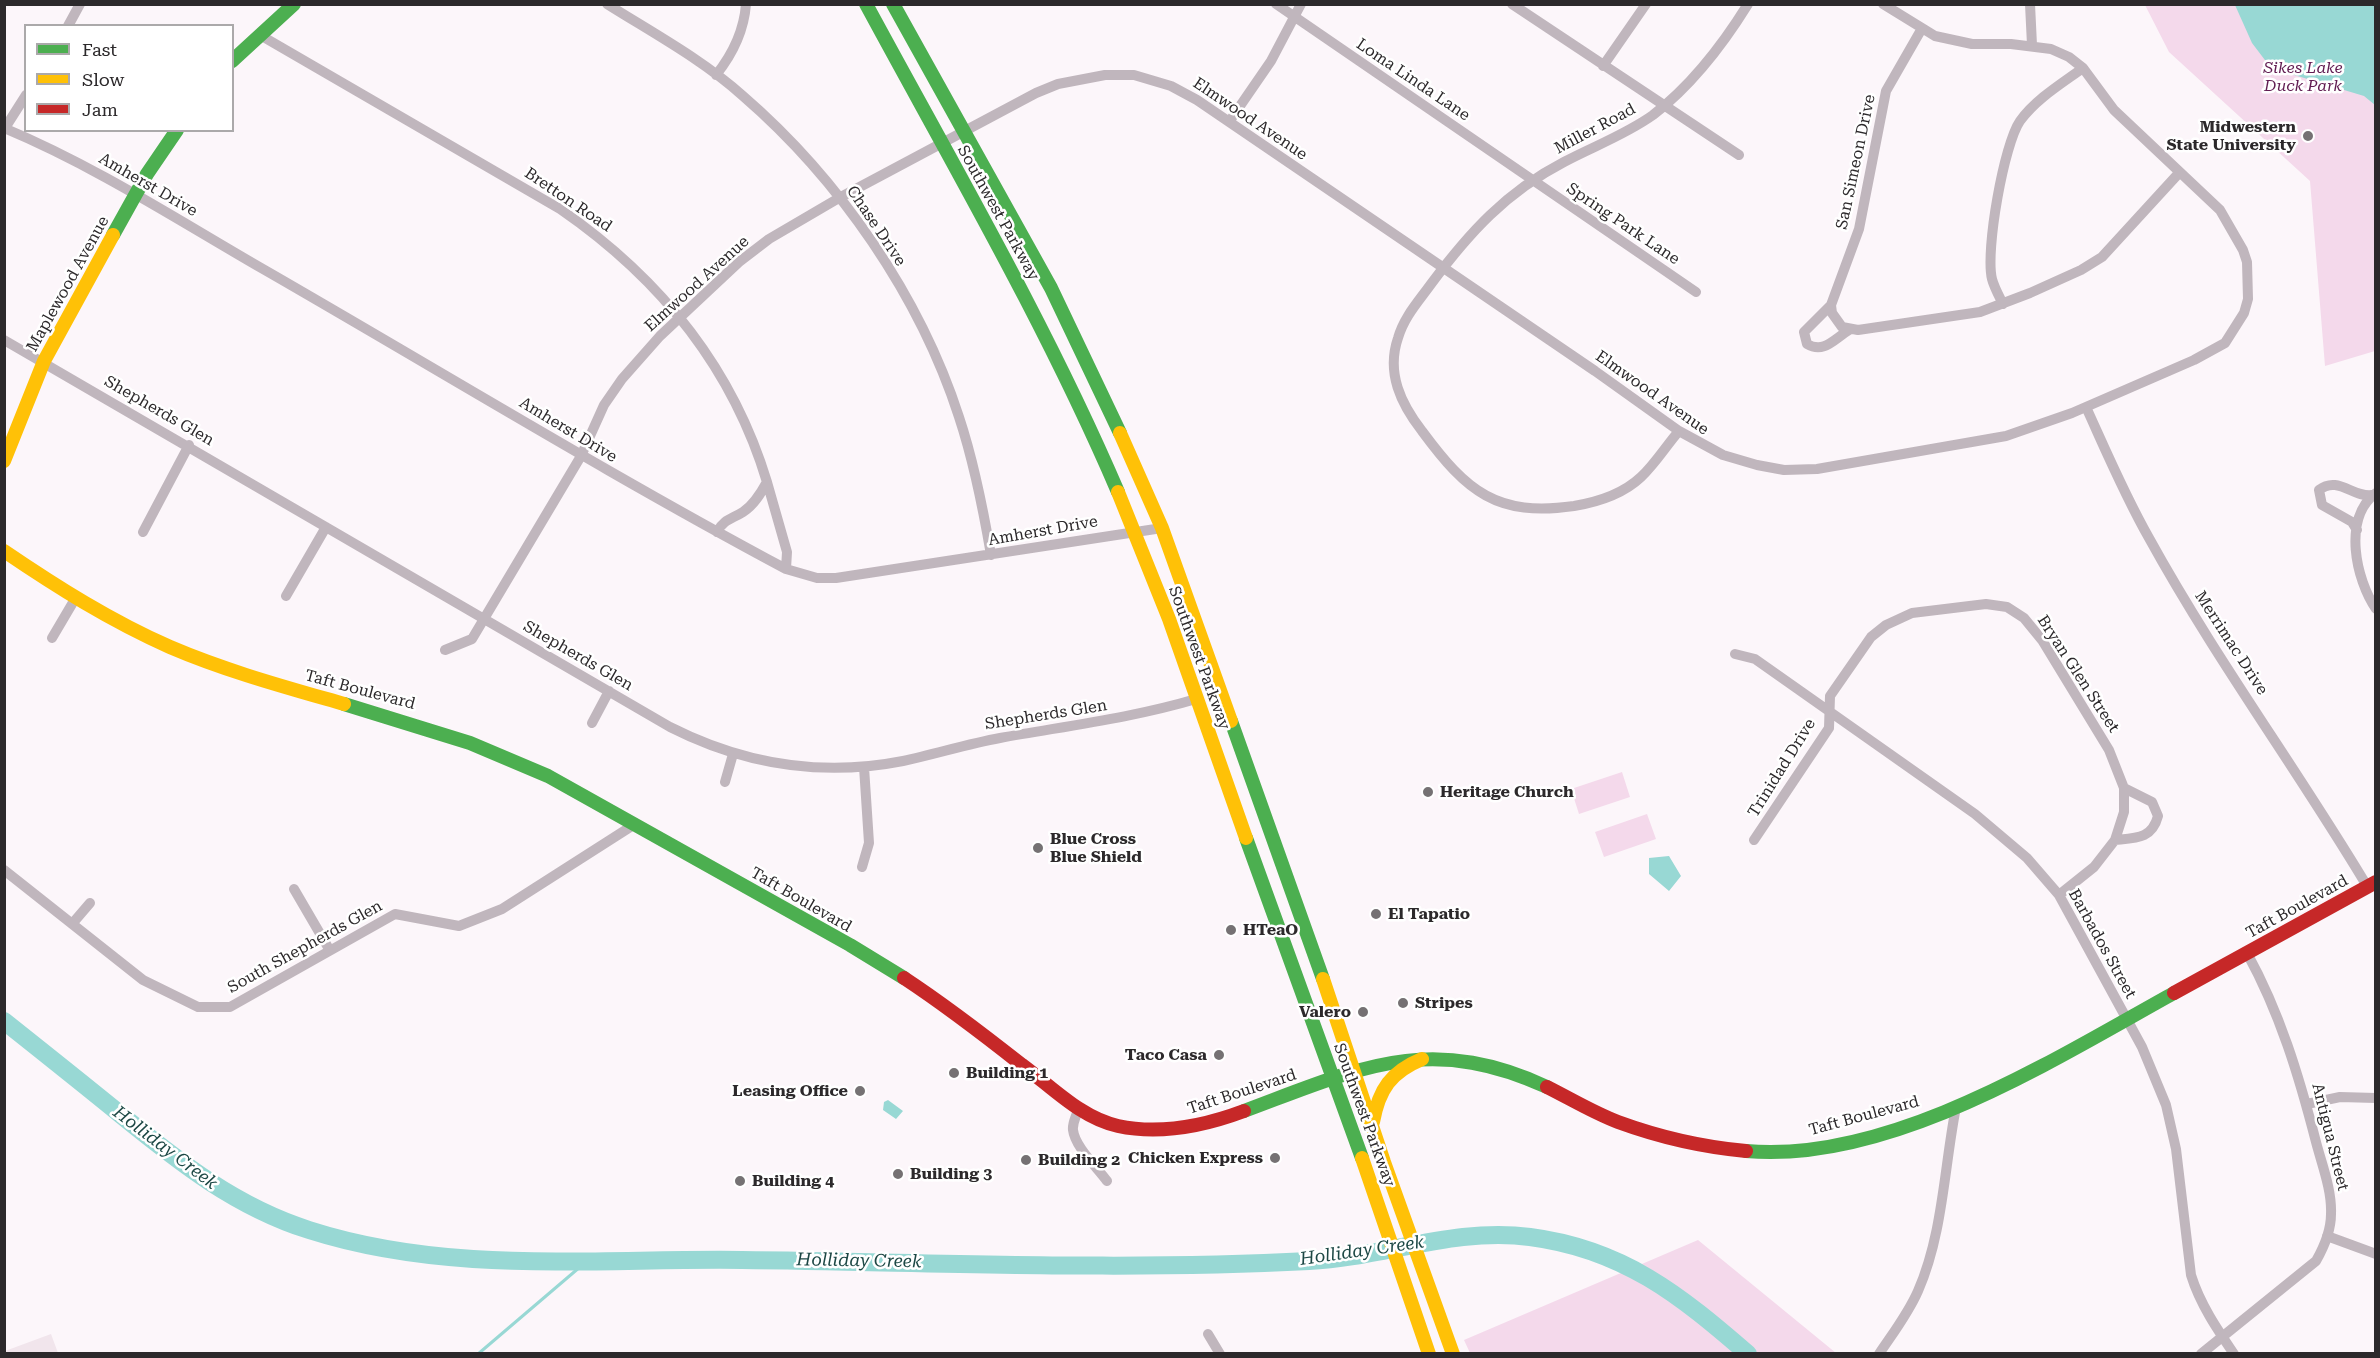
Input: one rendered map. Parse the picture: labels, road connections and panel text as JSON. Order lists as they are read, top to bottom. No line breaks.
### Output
{"streets":{"main road":["Southwest Parkway","Maplewood Avenue","Taft Boulevard"],"street":["Loma Linda Lane","Elmwood Avenue","Miller Road","San Simeon Drive","Amherst Drive","Bretton Road","Spring Park Lane","Chase Drive","Shepherds Glen","Merrimac Drive","Bryan Glen Street","Trinidad Drive","Barbados Street","South Shepherds Glen","Antigua Street"]},"crossings":[["Loma Linda Lane","Miller Road"],["Loma Linda Lane","Spring Park Lane"],["Elmwood Avenue","Miller Road"],["Elmwood Avenue","San Simeon Drive"],["Elmwood Avenue","Amherst Drive"],["Elmwood Avenue","Bretton Road"],["Elmwood Avenue","Southwest Parkway"],["Elmwood Avenue","Chase Drive"],["Elmwood Avenue","Shepherds Glen"],["Elmwood Avenue","Merrimac Drive"],["Miller Road","Spring Park Lane"],["Amherst Drive","Bretton Road"],["Amherst Drive","Southwest Parkway"],["Amherst Drive","Chase Drive"],["Amherst Drive","Maplewood Avenue"],["Southwest Parkway","Shepherds Glen"],["Southwest Parkway","Taft Boulevard"],["Maplewood Avenue","Shepherds Glen"],["Merrimac Drive","Taft Boulevard"],["Bryan Glen Street","Trinidad Drive"],["Bryan Glen Street","Barbados Street"],["Taft Boulevard","Barbados Street"],["Taft Boulevard","South Shepherds Glen"],["Taft Boulevard","Antigua Street"],["Trinidad Drive","Barbados Street"],["Barbados Street","Antigua Street"]],"water":["Holliday Creek"],"parks":["Sikes Lake Duck Park"],"places":["Midwestern State University","Heritage Church","Blue Cross Blue Shield","El Tapatio","HTeaO","Stripes","Valero","Taco Casa","Building 1","Leasing Office","Chicken Express","Building 2","Building 3","Building 4"],"legend":["Fast","Slow","Jam"]}
